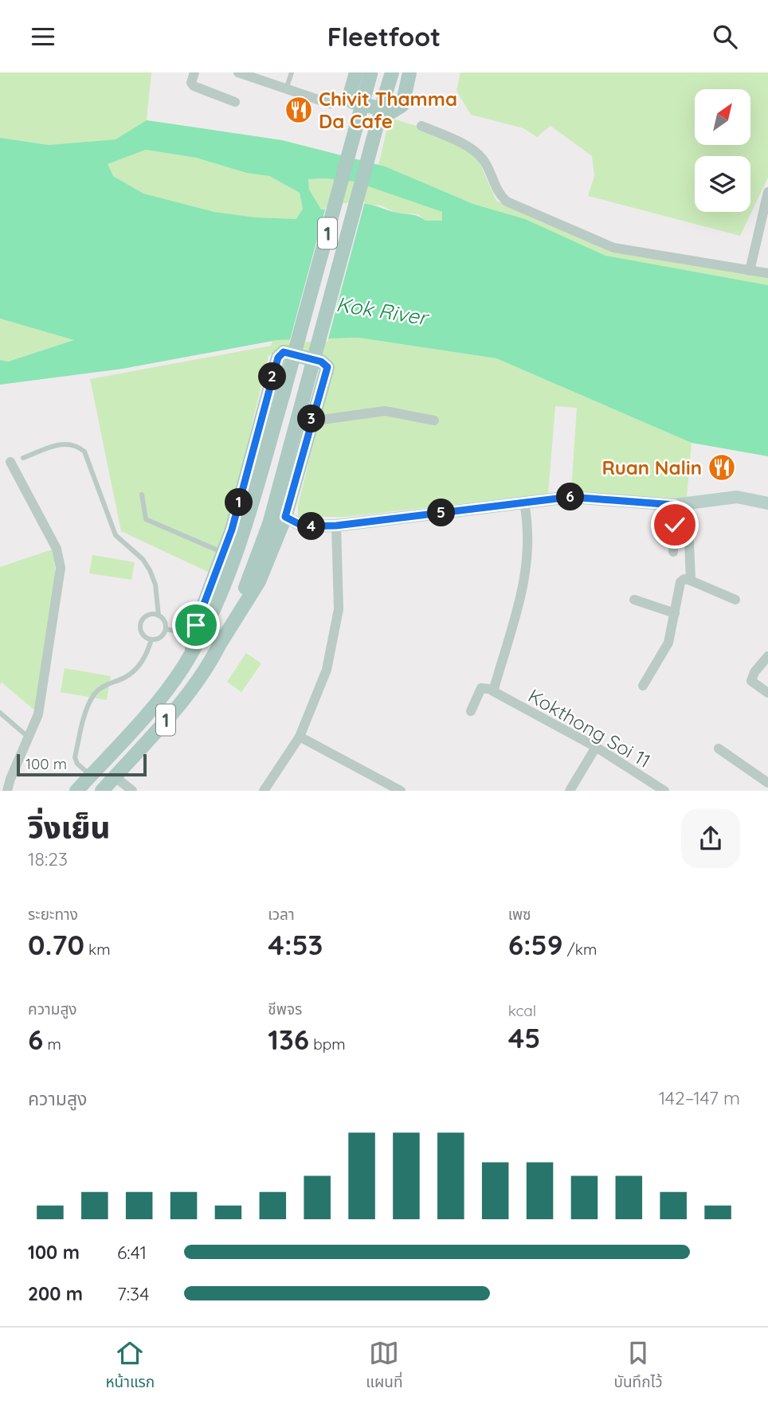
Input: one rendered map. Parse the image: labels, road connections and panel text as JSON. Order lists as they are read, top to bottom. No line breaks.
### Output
{"streets":{"main road":["1"],"street":["Kokthong Soi 11"]},"water":["Kok River"],"places":{"restaurant":["Chivit Thamma Da Cafe","Ruan Nalin"]},"scale_bar":"100 m","north":"top right","page":{"header":"Fleetfoot","pins":["2","3","6","1","5","4"],"scale":"100 m","heading":["วิ่งเย็น","18:23"],"stats":[["ระยะทาง","0.70 km"],["เวลา","4:53"],["เพซ","6:59 /km"],["ความสูง","6 m"],["ชีพจร","136 bpm"],["kcal","45"]],"chart":["ความสูง","142–147 m"],"list":[{"name":"100 m","note":"6:41"},{"name":"200 m","note":"7:34"}],"tabs":["หน้าแรก","แผนที่","บันทึกไว้"]}}
